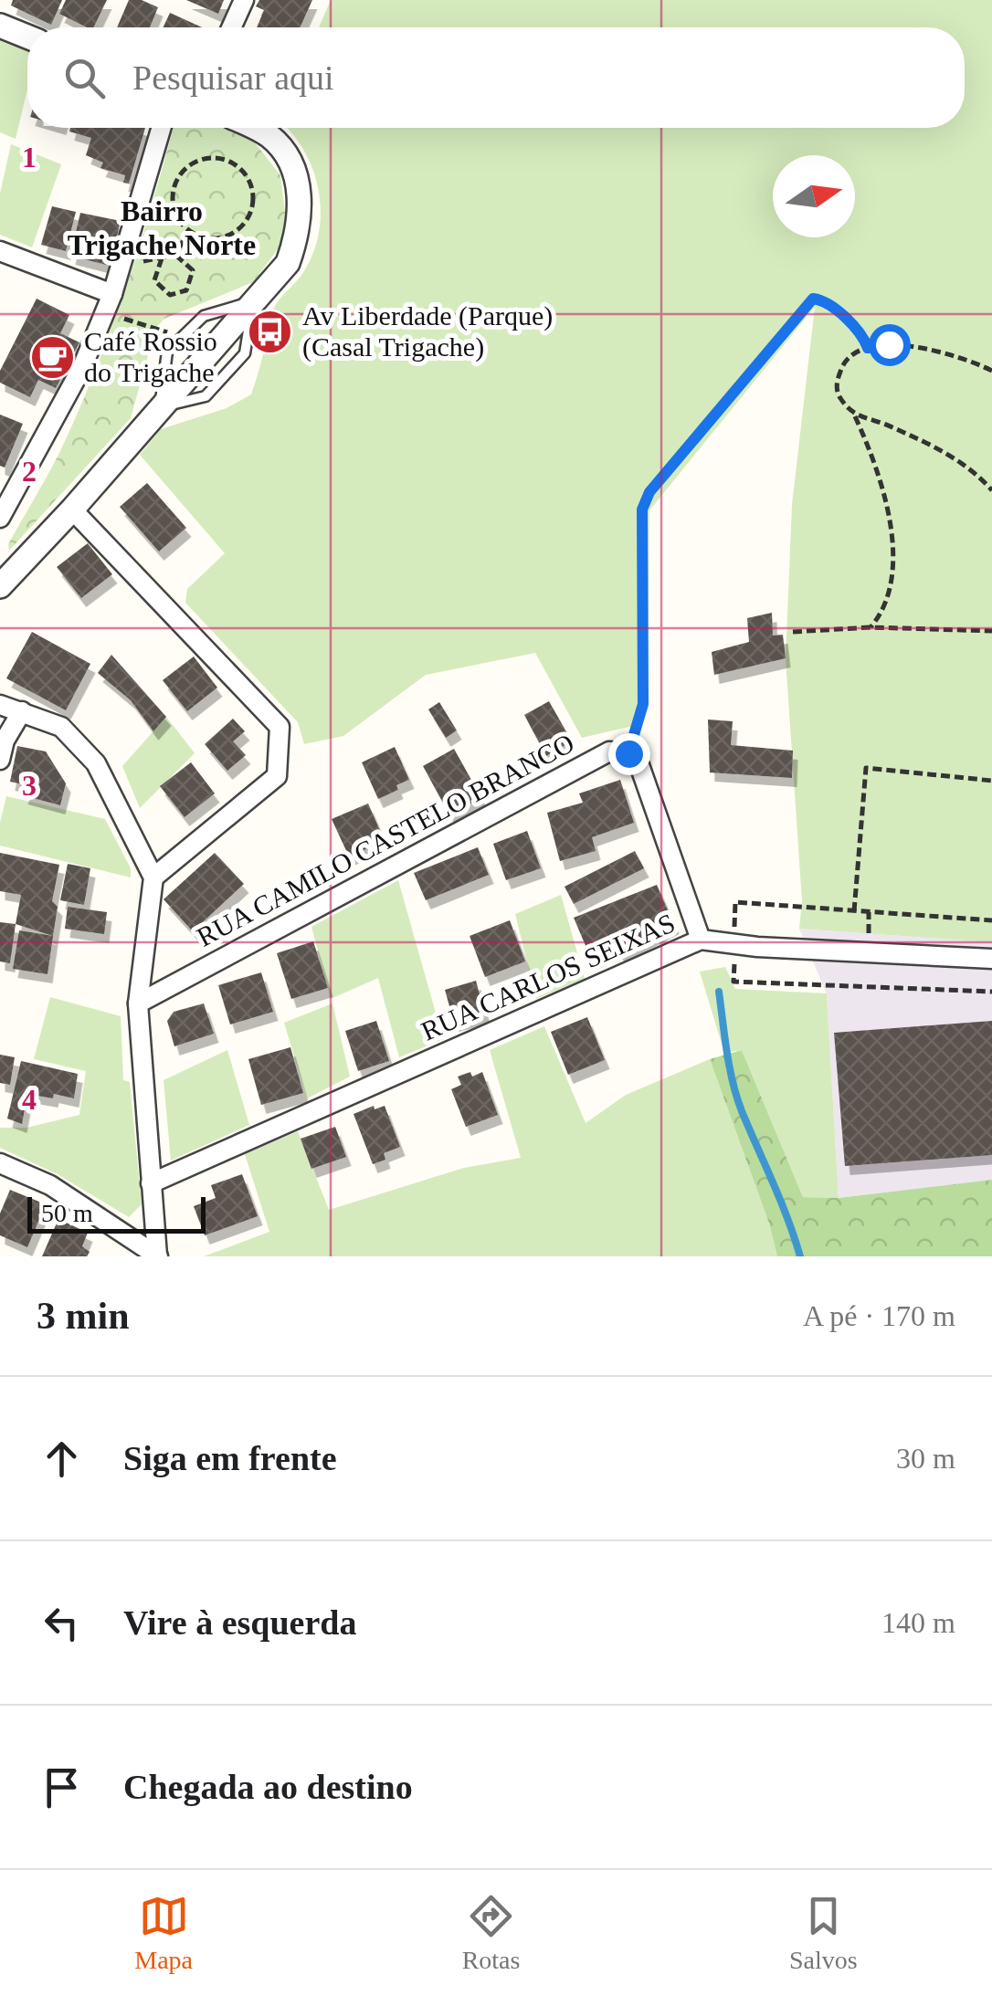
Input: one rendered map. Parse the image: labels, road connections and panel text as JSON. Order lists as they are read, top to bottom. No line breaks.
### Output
{"streets":{"street":["RUA CAMILO CASTELO BRANCO","RUA CARLOS SEIXAS"]},"districts":["Bairro Trigache Norte"],"places":{"bus stop":["Av Liberdade (Parque) (Casal Trigache)"],"cafe":["Café Rossio do Trigache"]},"scale_bar":"50 m","north":"right","page":{"search":"Pesquisar aqui","scale":"50 m","heading":["3 min","A pé · 170 m"],"list":[["Siga em frente","30 m"],["Vire à esquerda","140 m"],"Chegada ao destino"],"nav":["Mapa","Rotas","Salvos"]},"grid":{"rows":["1","2","3","4"]}}
